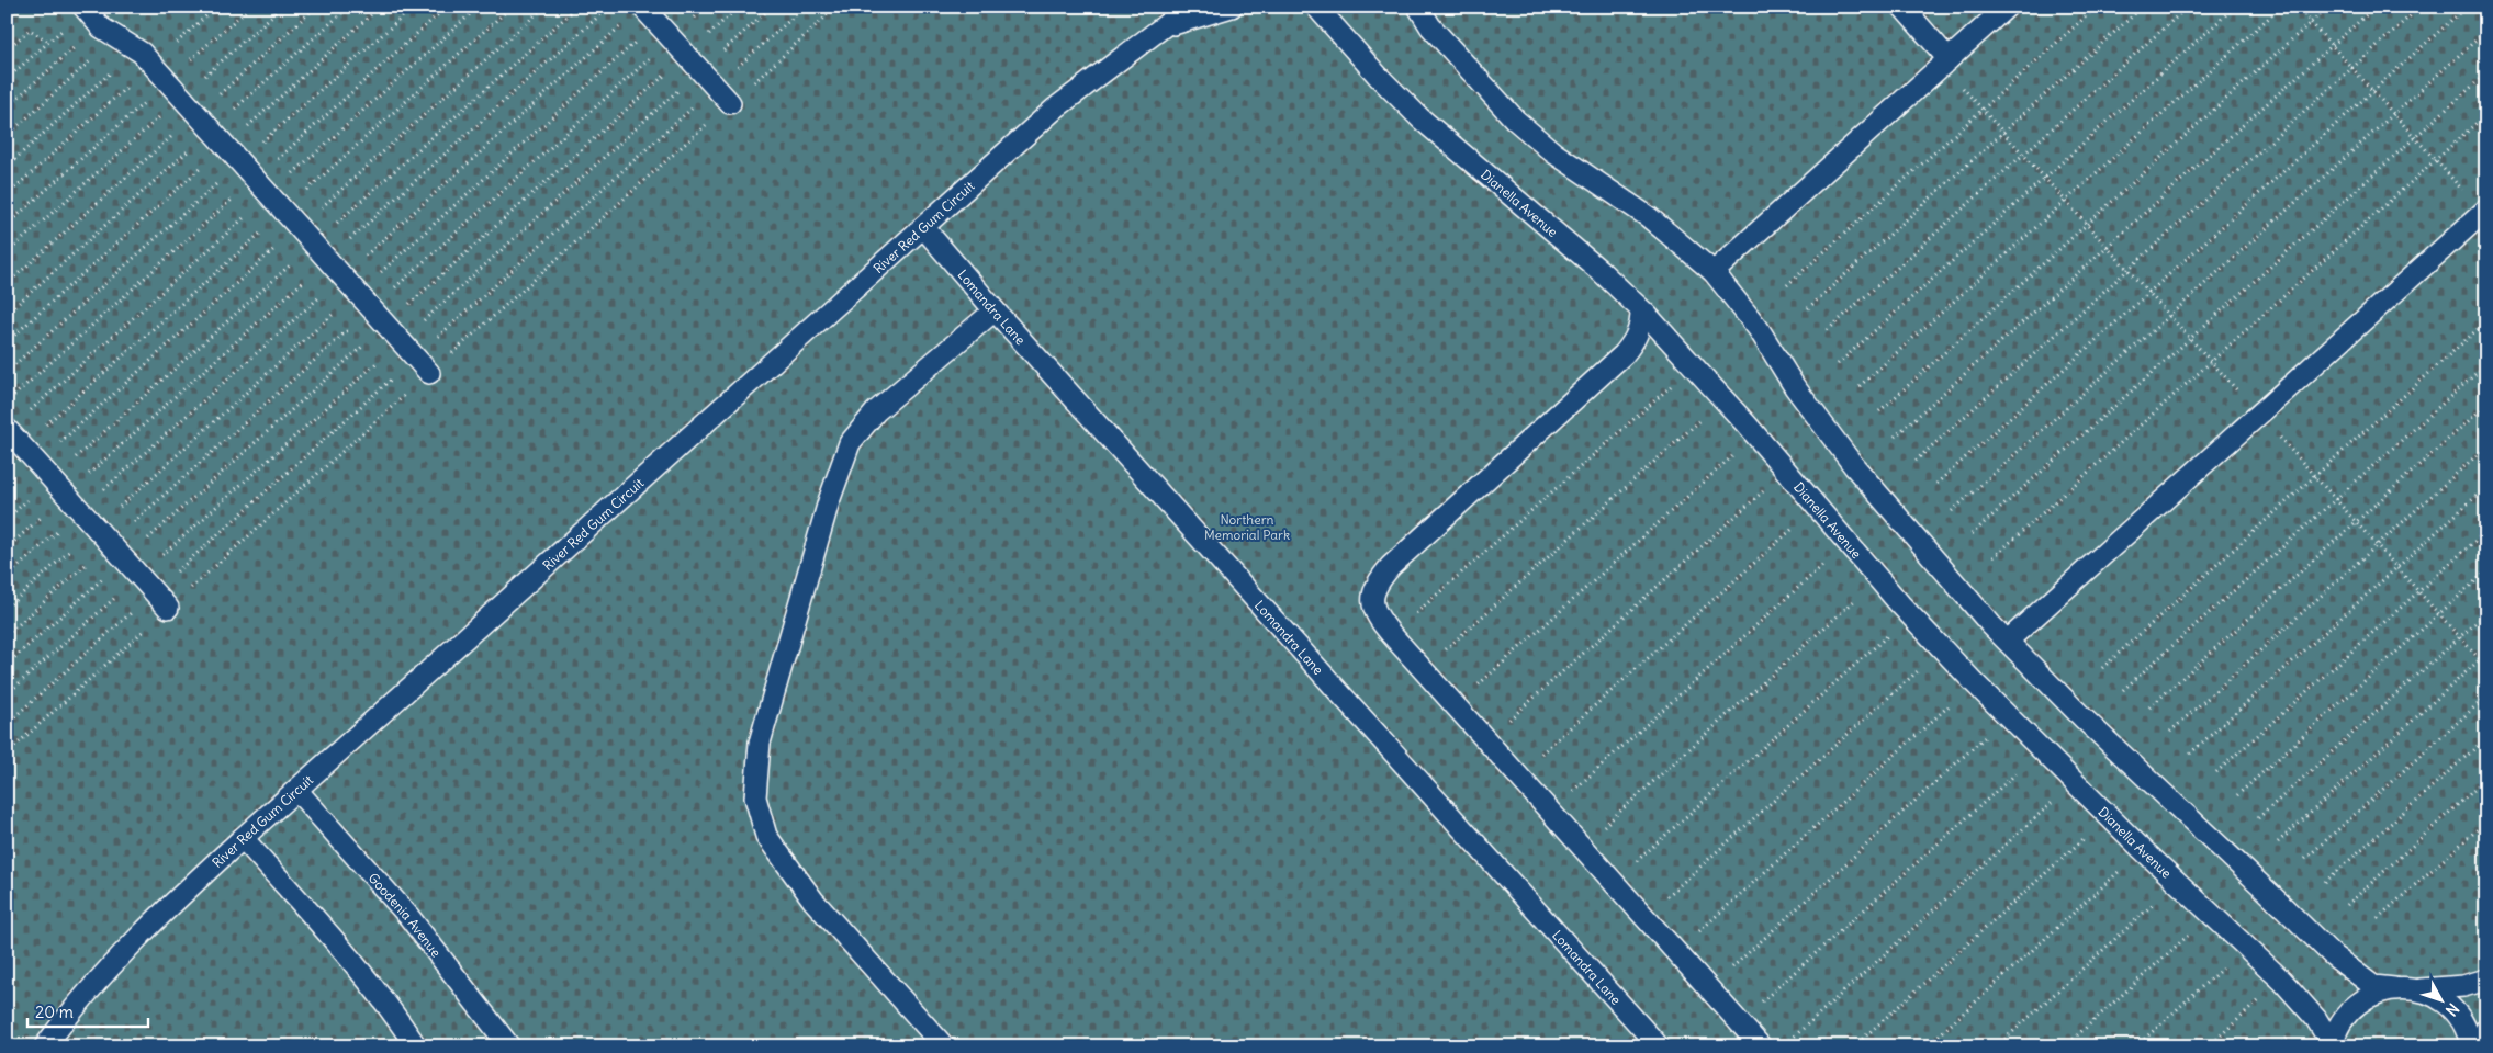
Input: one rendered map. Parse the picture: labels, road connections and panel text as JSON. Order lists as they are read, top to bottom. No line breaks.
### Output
{"streets":{"lane":["Dianella Avenue","River Red Gum Circuit","Lomandra Lane","Goodenia Avenue"]},"crossings":[["River Red Gum Circuit","Lomandra Lane"],["River Red Gum Circuit","Goodenia Avenue"]],"parks":["Northern Memorial Park"],"scale_bar":"20 m","north":"bottom right"}
